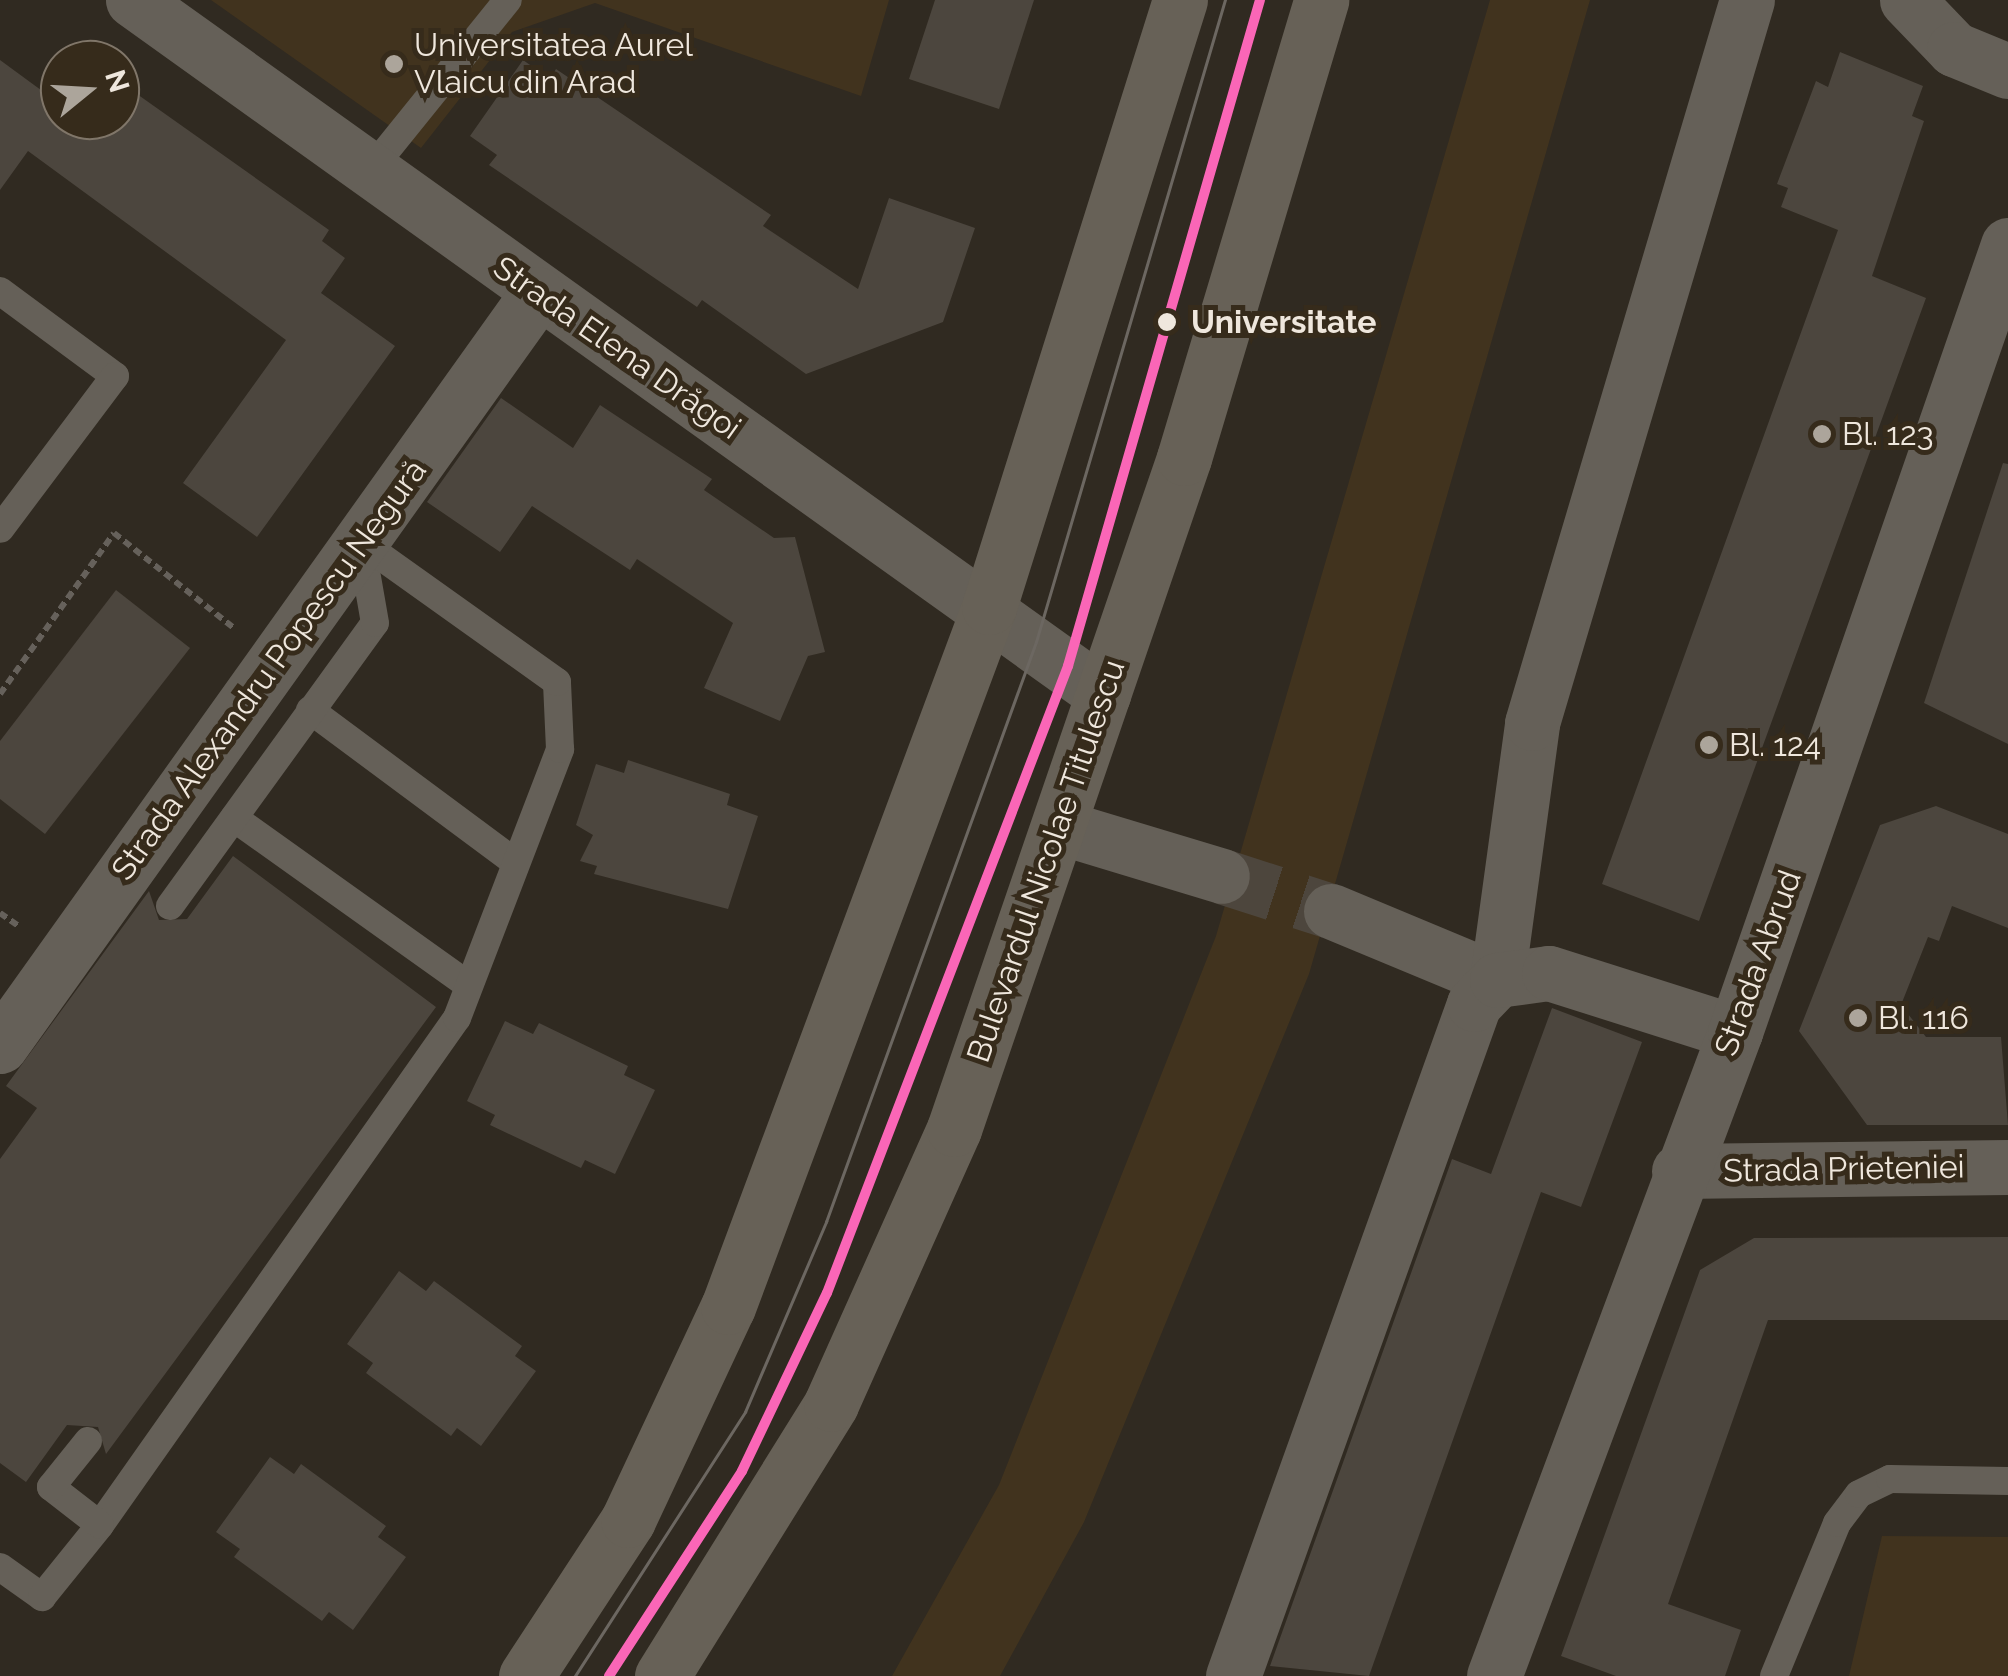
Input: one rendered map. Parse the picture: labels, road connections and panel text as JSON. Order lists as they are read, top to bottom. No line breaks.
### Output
{"streets":{"main road":["Bulevardul Nicolae Titulescu"],"street":["Strada Elena Drăgoi","Strada Alexandru Popescu Negură","Strada Abrud","Strada Prieteniei"]},"crossings":[["Strada Elena Drăgoi","Strada Alexandru Popescu Negură"],["Strada Elena Drăgoi","Bulevardul Nicolae Titulescu"],["Strada Abrud","Strada Prieteniei"]],"places":["Universitatea Aurel Vlaicu din Arad","Universitate","Bl. 123","Bl. 124","Bl. 116"],"north":"right"}
